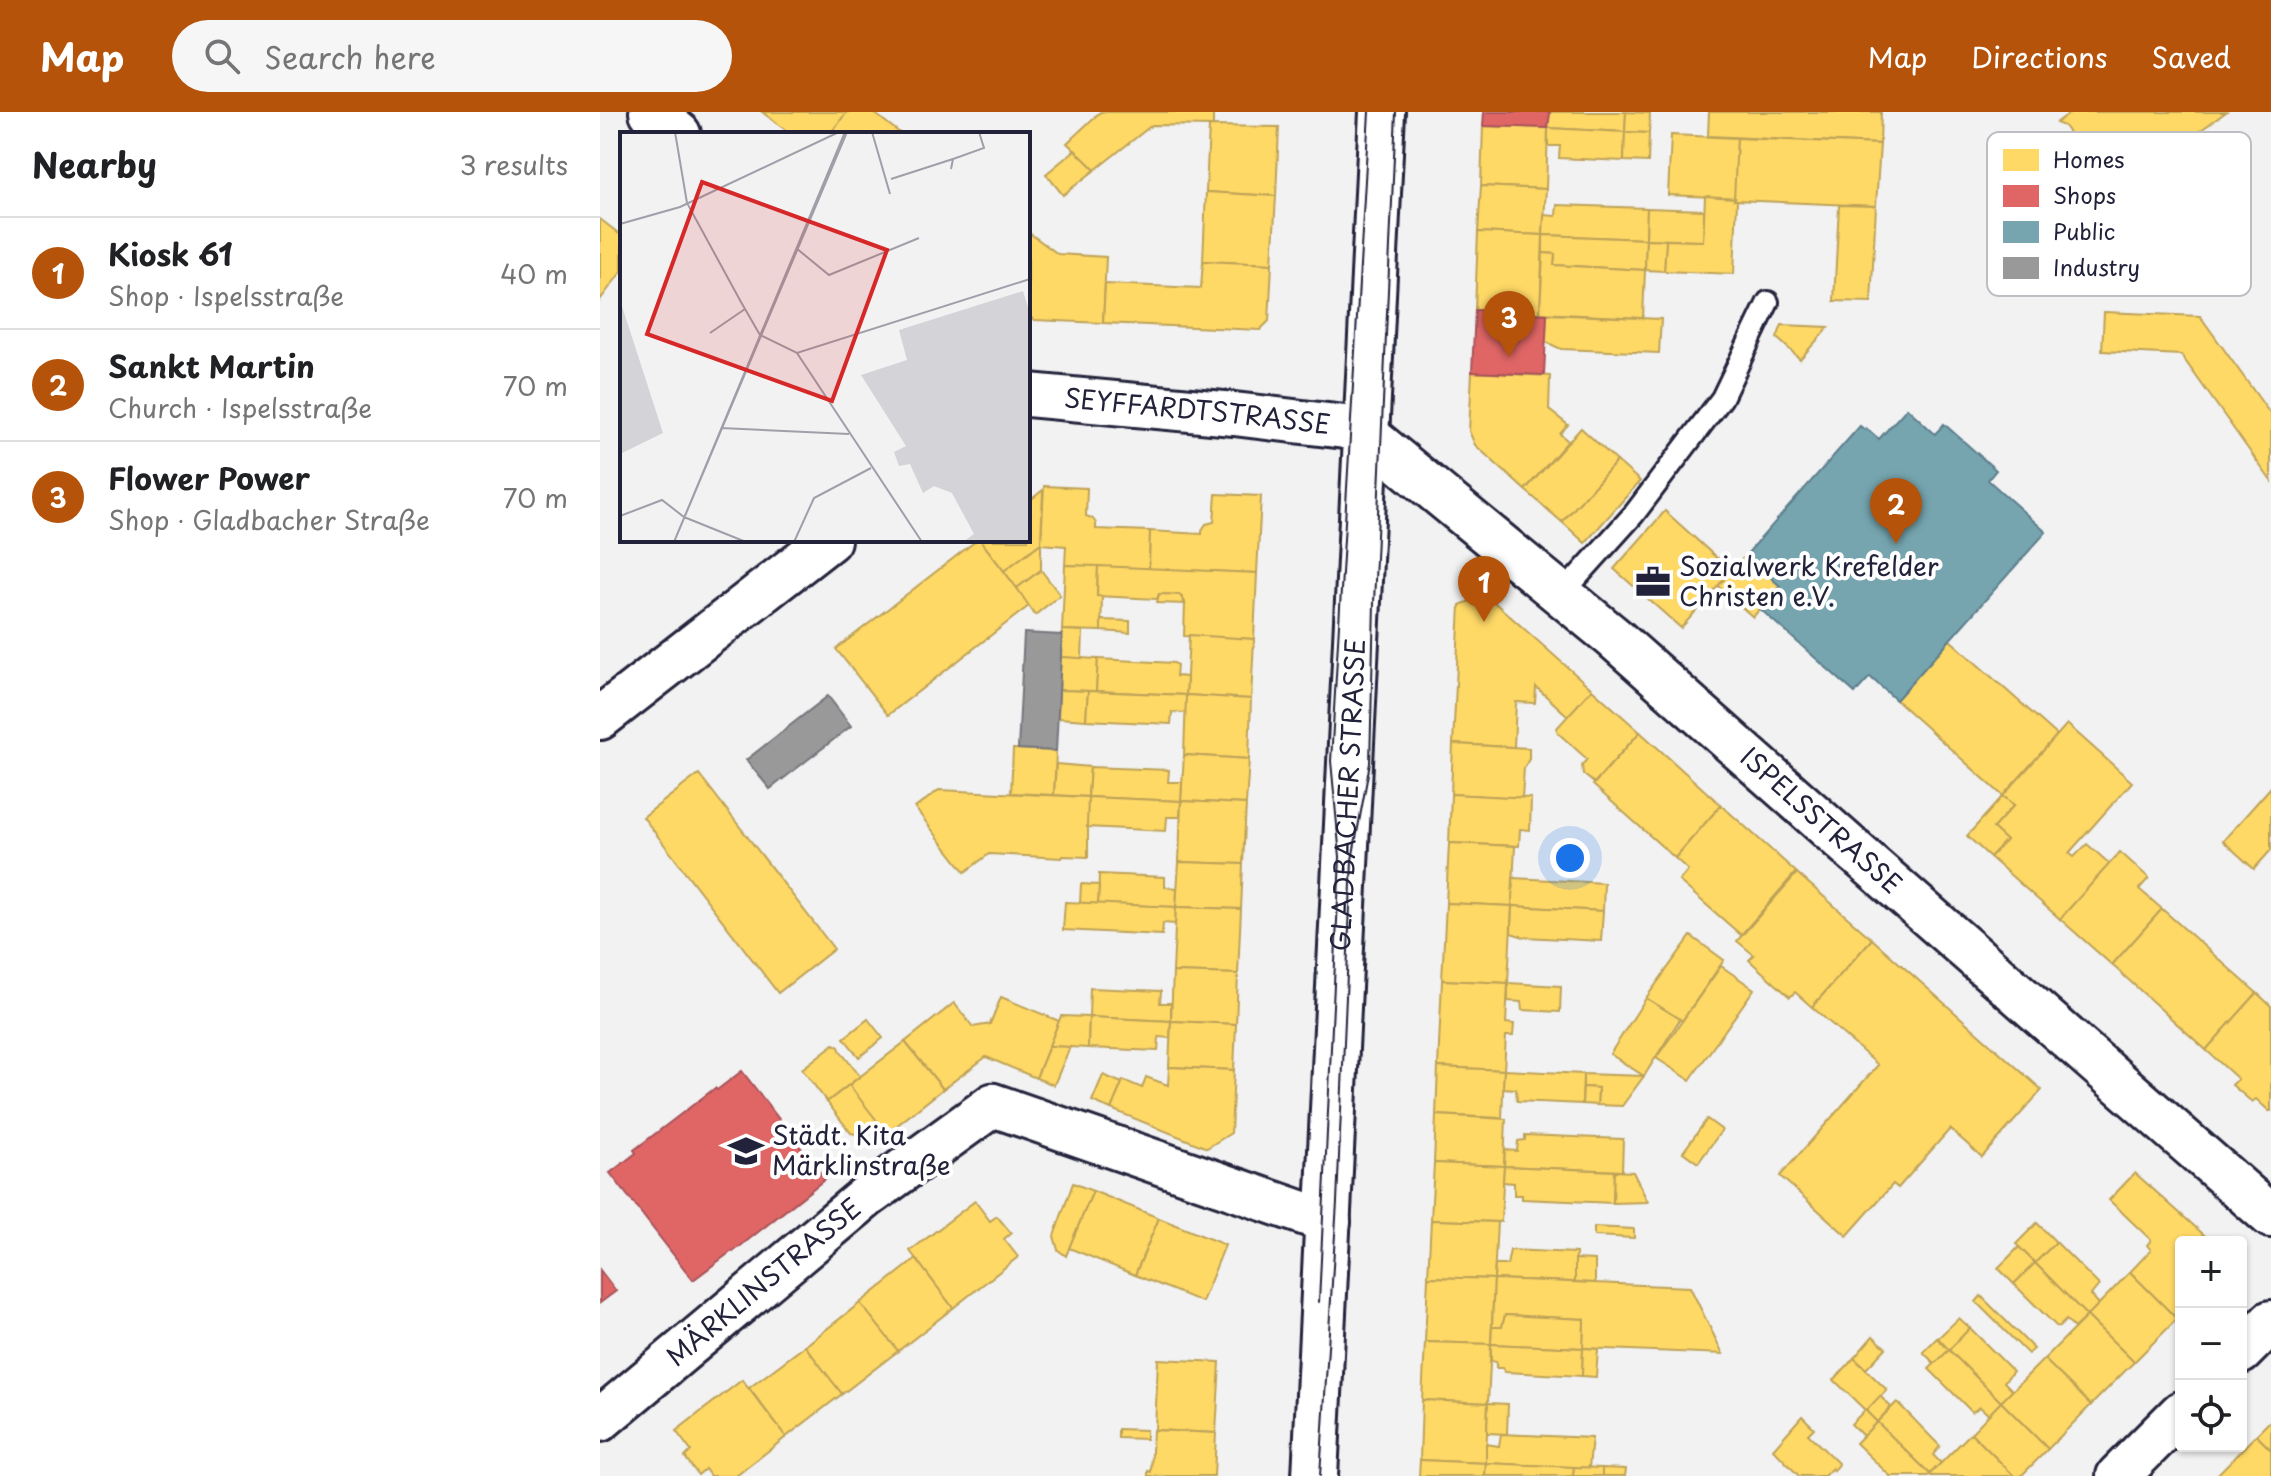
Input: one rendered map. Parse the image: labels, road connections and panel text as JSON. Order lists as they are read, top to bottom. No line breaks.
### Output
{"streets":{"main road":["GLADBACHER STRASSE"],"street":["SEYFFARDTSTRASSE","ISPELSSTRASSE","MÄRKLINSTRASSE"]},"crossings":[["SEYFFARDTSTRASSE","GLADBACHER STRASSE"],["SEYFFARDTSTRASSE","ISPELSSTRASSE"],["GLADBACHER STRASSE","ISPELSSTRASSE"],["GLADBACHER STRASSE","MÄRKLINSTRASSE"]],"places":{"office":["Sozialwerk Krefelder Christen e.V."],"school or university":["Städt. Kita Märklinstraße"]},"legend":["Homes","Shops","Public","Industry"],"page":{"header":"Map","search":"Search here","nav":["Map","Directions","Saved"],"heading":["Nearby","3 results"],"list":[{"mark":"1","name":"Kiosk 61","note":"Shop · Ispelsstraße","value":"40 m"},{"mark":"2","name":"Sankt Martin","note":"Church · Ispelsstraße","value":"70 m"},{"mark":"3","name":"Flower Power","note":"Shop · Gladbacher Straße","value":"70 m"}],"pins":["3","2","1"],"map_buttons":["+","−"]}}
